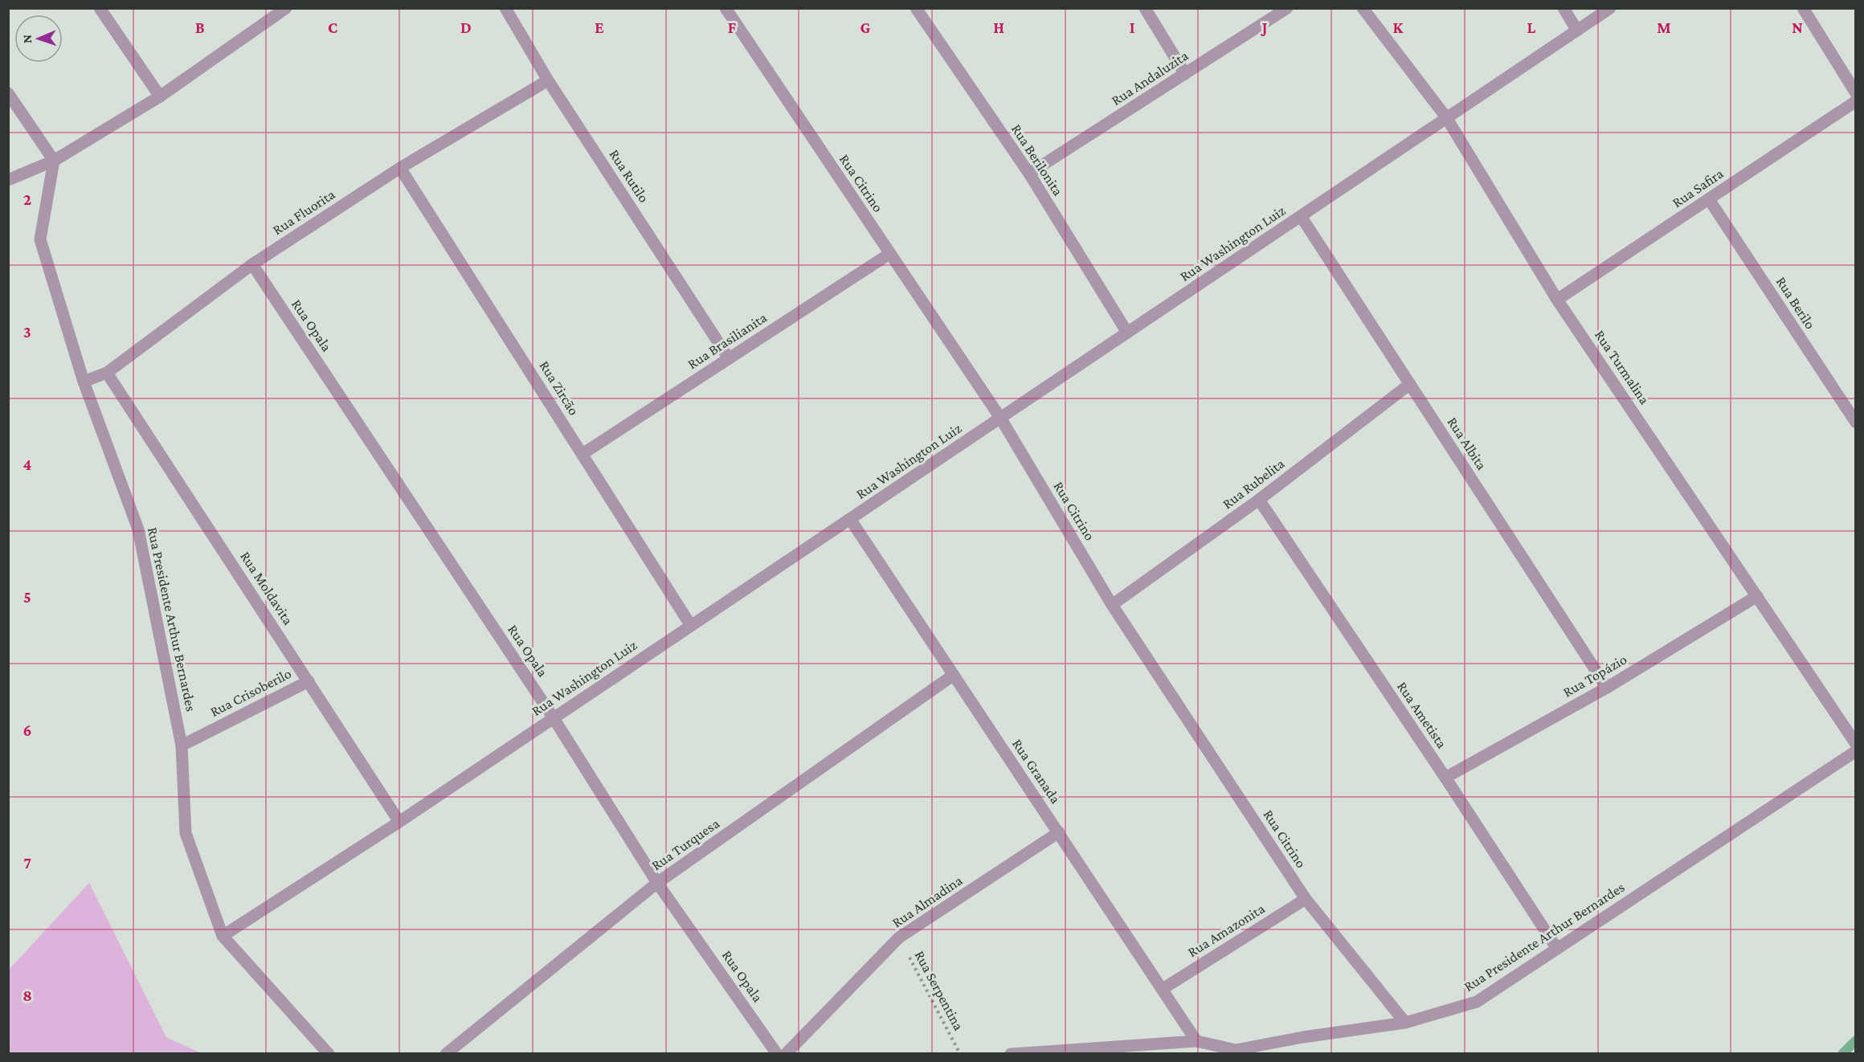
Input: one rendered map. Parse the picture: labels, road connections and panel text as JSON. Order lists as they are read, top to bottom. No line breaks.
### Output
{"streets":{"street":["Rua Andaluzita","Rua Berilonita","Rua Rutilo","Rua Citrino","Rua Safira","Rua Fluorita","Rua Washington Luiz","Rua Berilo","Rua Opala","Rua Brasilianita","Rua Turmalina","Rua Zircão","Rua Albita","Rua Rubelita","Rua Moldavita","Rua Presidente Arthur Bernardes","Rua Topázio","Rua Crisoberilo","Rua Ametista","Rua Granada","Rua Turquesa","Rua Almadina","Rua Amazonita"],"path":["Rua Serpentina"]},"crossings":[["Rua Andaluzita","Rua Berilonita"],["Rua Berilonita","Rua Washington Luiz"],["Rua Rutilo","Rua Fluorita"],["Rua Rutilo","Rua Brasilianita"],["Rua Citrino","Rua Washington Luiz"],["Rua Citrino","Rua Brasilianita"],["Rua Citrino","Rua Rubelita"],["Rua Citrino","Rua Presidente Arthur Bernardes"],["Rua Citrino","Rua Amazonita"],["Rua Safira","Rua Berilo"],["Rua Safira","Rua Turmalina"],["Rua Fluorita","Rua Opala"],["Rua Fluorita","Rua Zircão"],["Rua Fluorita","Rua Moldavita"],["Rua Fluorita","Rua Presidente Arthur Bernardes"],["Rua Washington Luiz","Rua Opala"],["Rua Washington Luiz","Rua Turmalina"],["Rua Washington Luiz","Rua Zircão"],["Rua Washington Luiz","Rua Albita"],["Rua Washington Luiz","Rua Moldavita"],["Rua Washington Luiz","Rua Presidente Arthur Bernardes"],["Rua Washington Luiz","Rua Granada"],["Rua Opala","Rua Turquesa"],["Rua Brasilianita","Rua Zircão"],["Rua Turmalina","Rua Topázio"],["Rua Albita","Rua Rubelita"],["Rua Albita","Rua Topázio"],["Rua Rubelita","Rua Ametista"],["Rua Moldavita","Rua Crisoberilo"],["Rua Presidente Arthur Bernardes","Rua Crisoberilo"],["Rua Presidente Arthur Bernardes","Rua Ametista"],["Rua Presidente Arthur Bernardes","Rua Granada"],["Rua Topázio","Rua Ametista"],["Rua Granada","Rua Turquesa"],["Rua Granada","Rua Almadina"],["Rua Granada","Rua Amazonita"],["Rua Almadina","Rua Serpentina"]],"north":"left","grid":{"columns":["B","C","D","E","F","G","H","I","J","K","L","M","N"],"rows":["2","3","4","5","6","7","8"]}}
